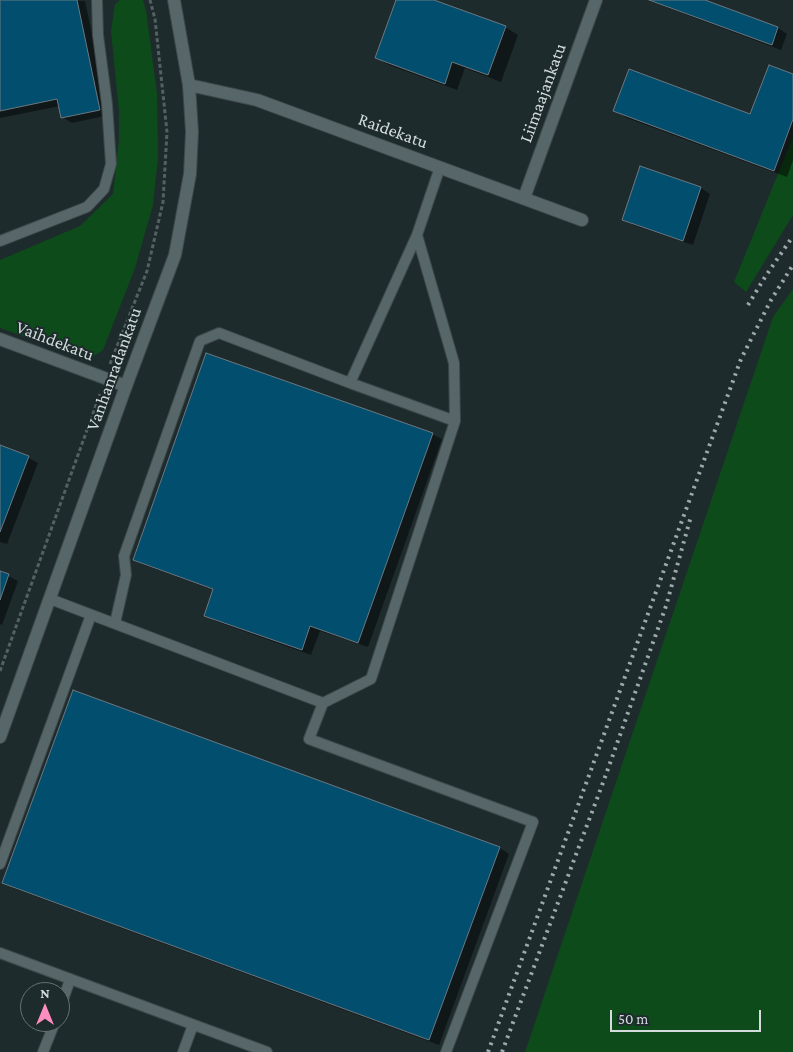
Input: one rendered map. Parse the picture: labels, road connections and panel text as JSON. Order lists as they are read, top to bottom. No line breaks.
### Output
{"streets":{"street":["Liimaajankatu","Raidekatu","Vaihdekatu","Vanhanradankatu"]},"crossings":[["Liimaajankatu","Raidekatu"],["Raidekatu","Vanhanradankatu"],["Vaihdekatu","Vanhanradankatu"]],"scale_bar":"50 m","north":"top"}
